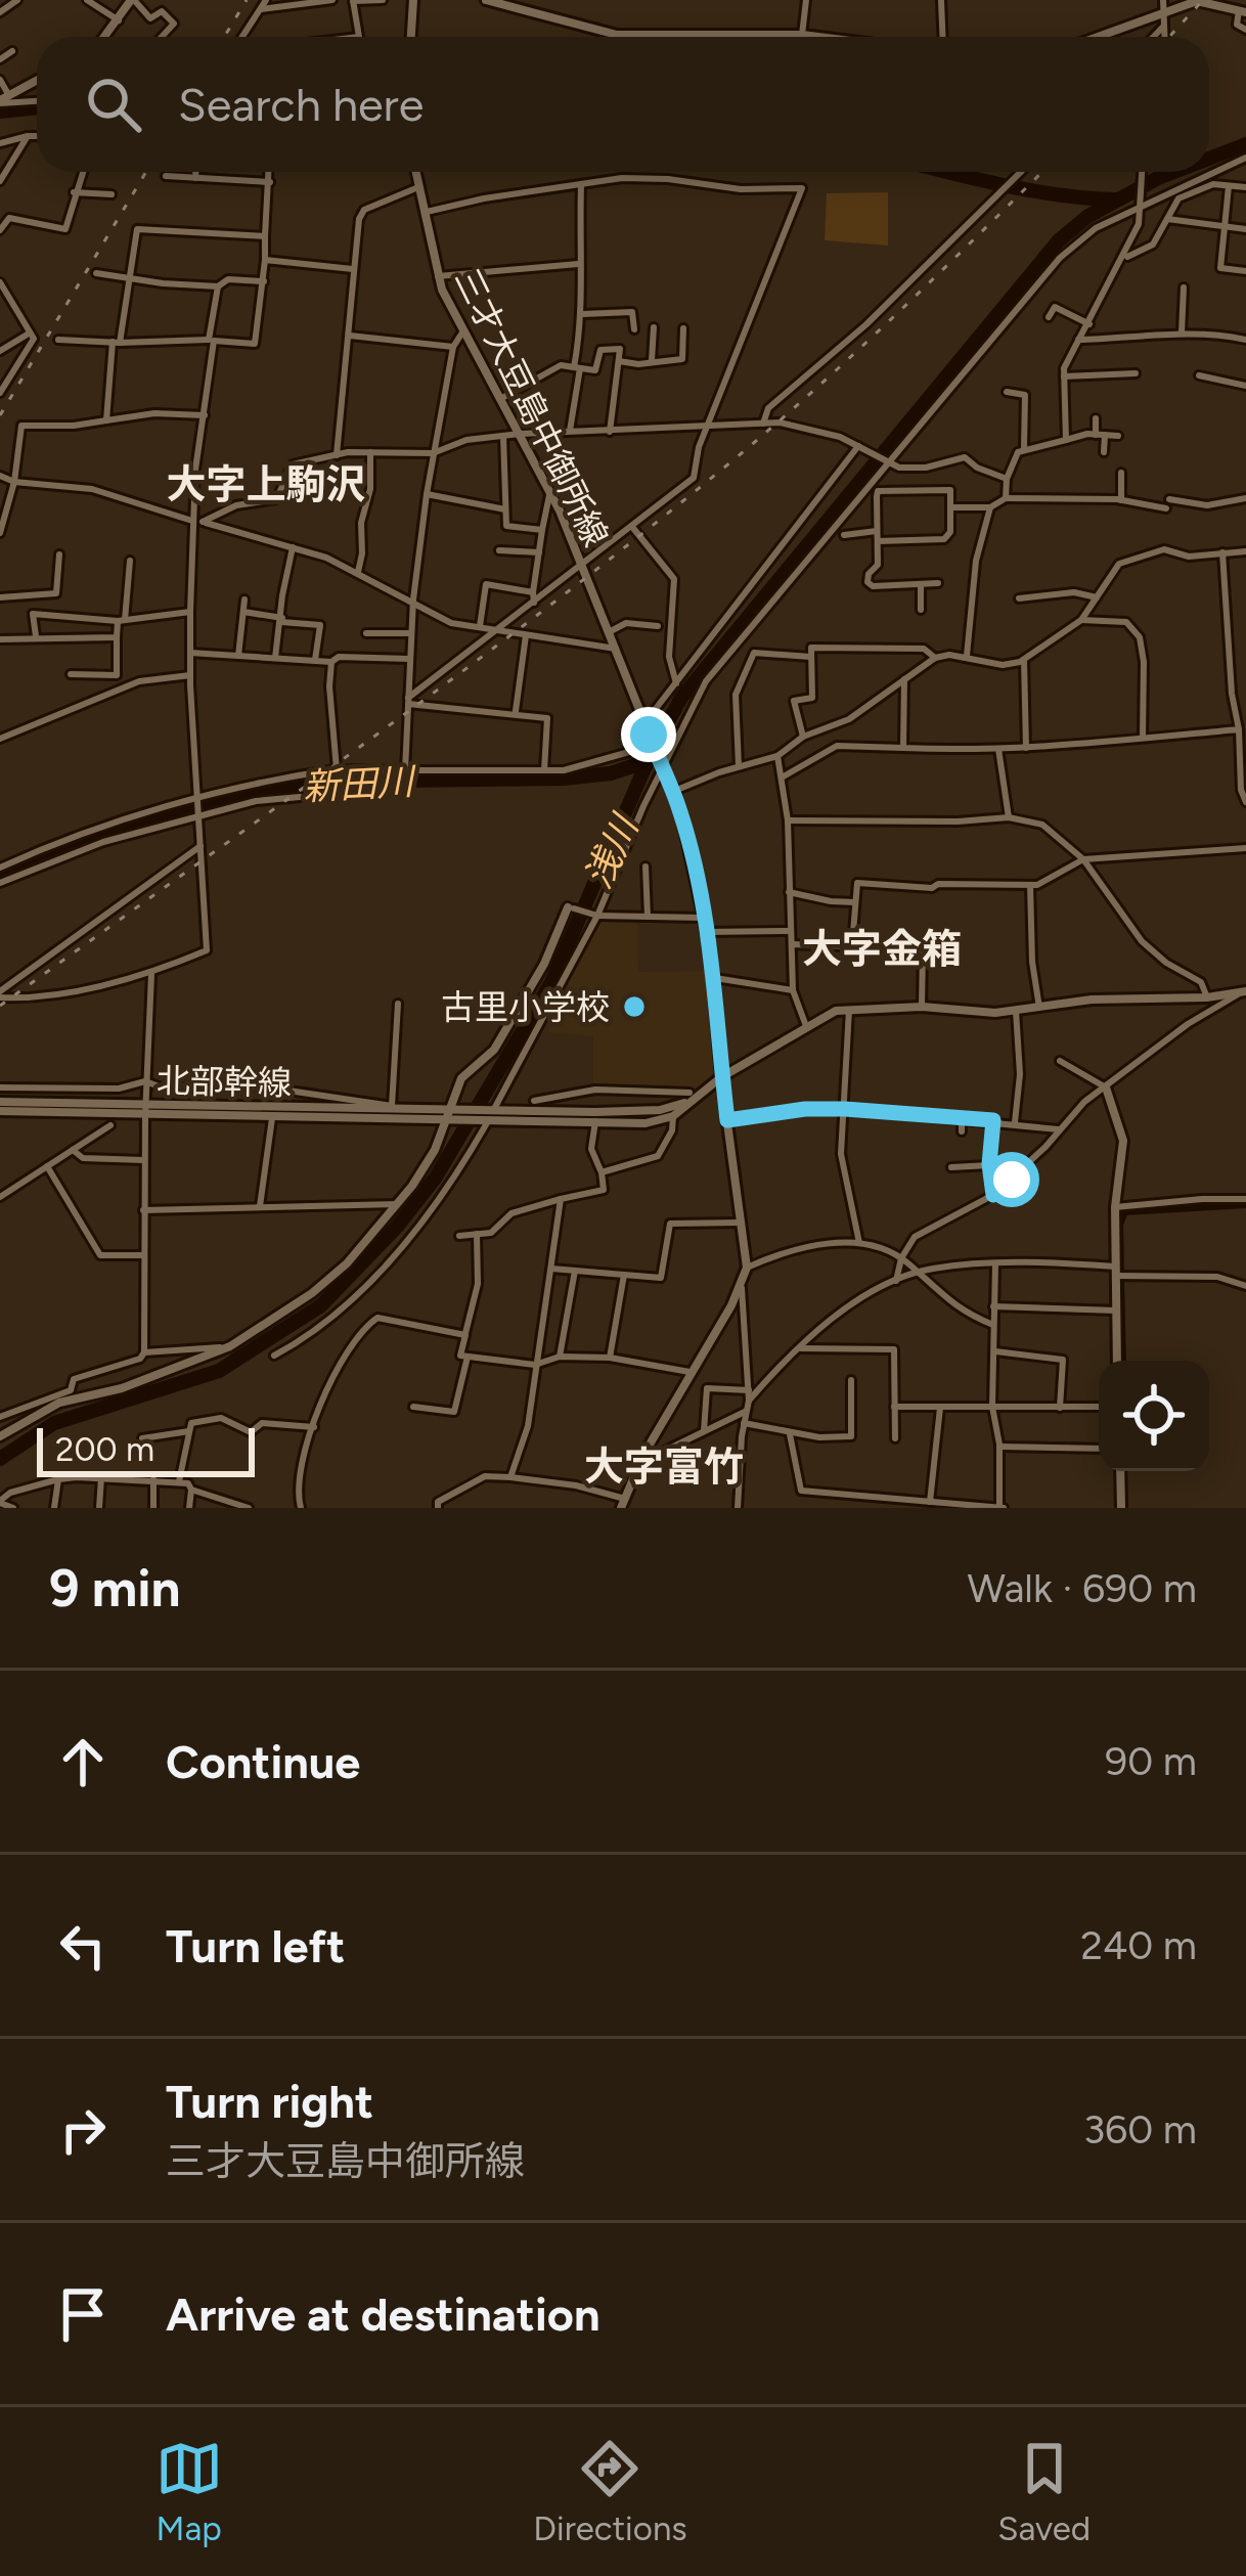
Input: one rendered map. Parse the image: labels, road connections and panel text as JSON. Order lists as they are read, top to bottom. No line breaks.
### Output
{"streets":{"street":["三才大豆島中御所線","北部幹線"]},"districts":["大字上駒沢","大字金箱","大字富竹"],"water":["新田川","浅川"],"places":["古里小学校"],"scale_bar":"200 m","page":{"search":"Search here","scale":"200 m","heading":["9 min","Walk · 690 m"],"list":[["Continue","90 m"],["Turn left","240 m"],["Turn right","三才大豆島中御所線","360 m"],"Arrive at destination"],"nav":["Map","Directions","Saved"]}}
